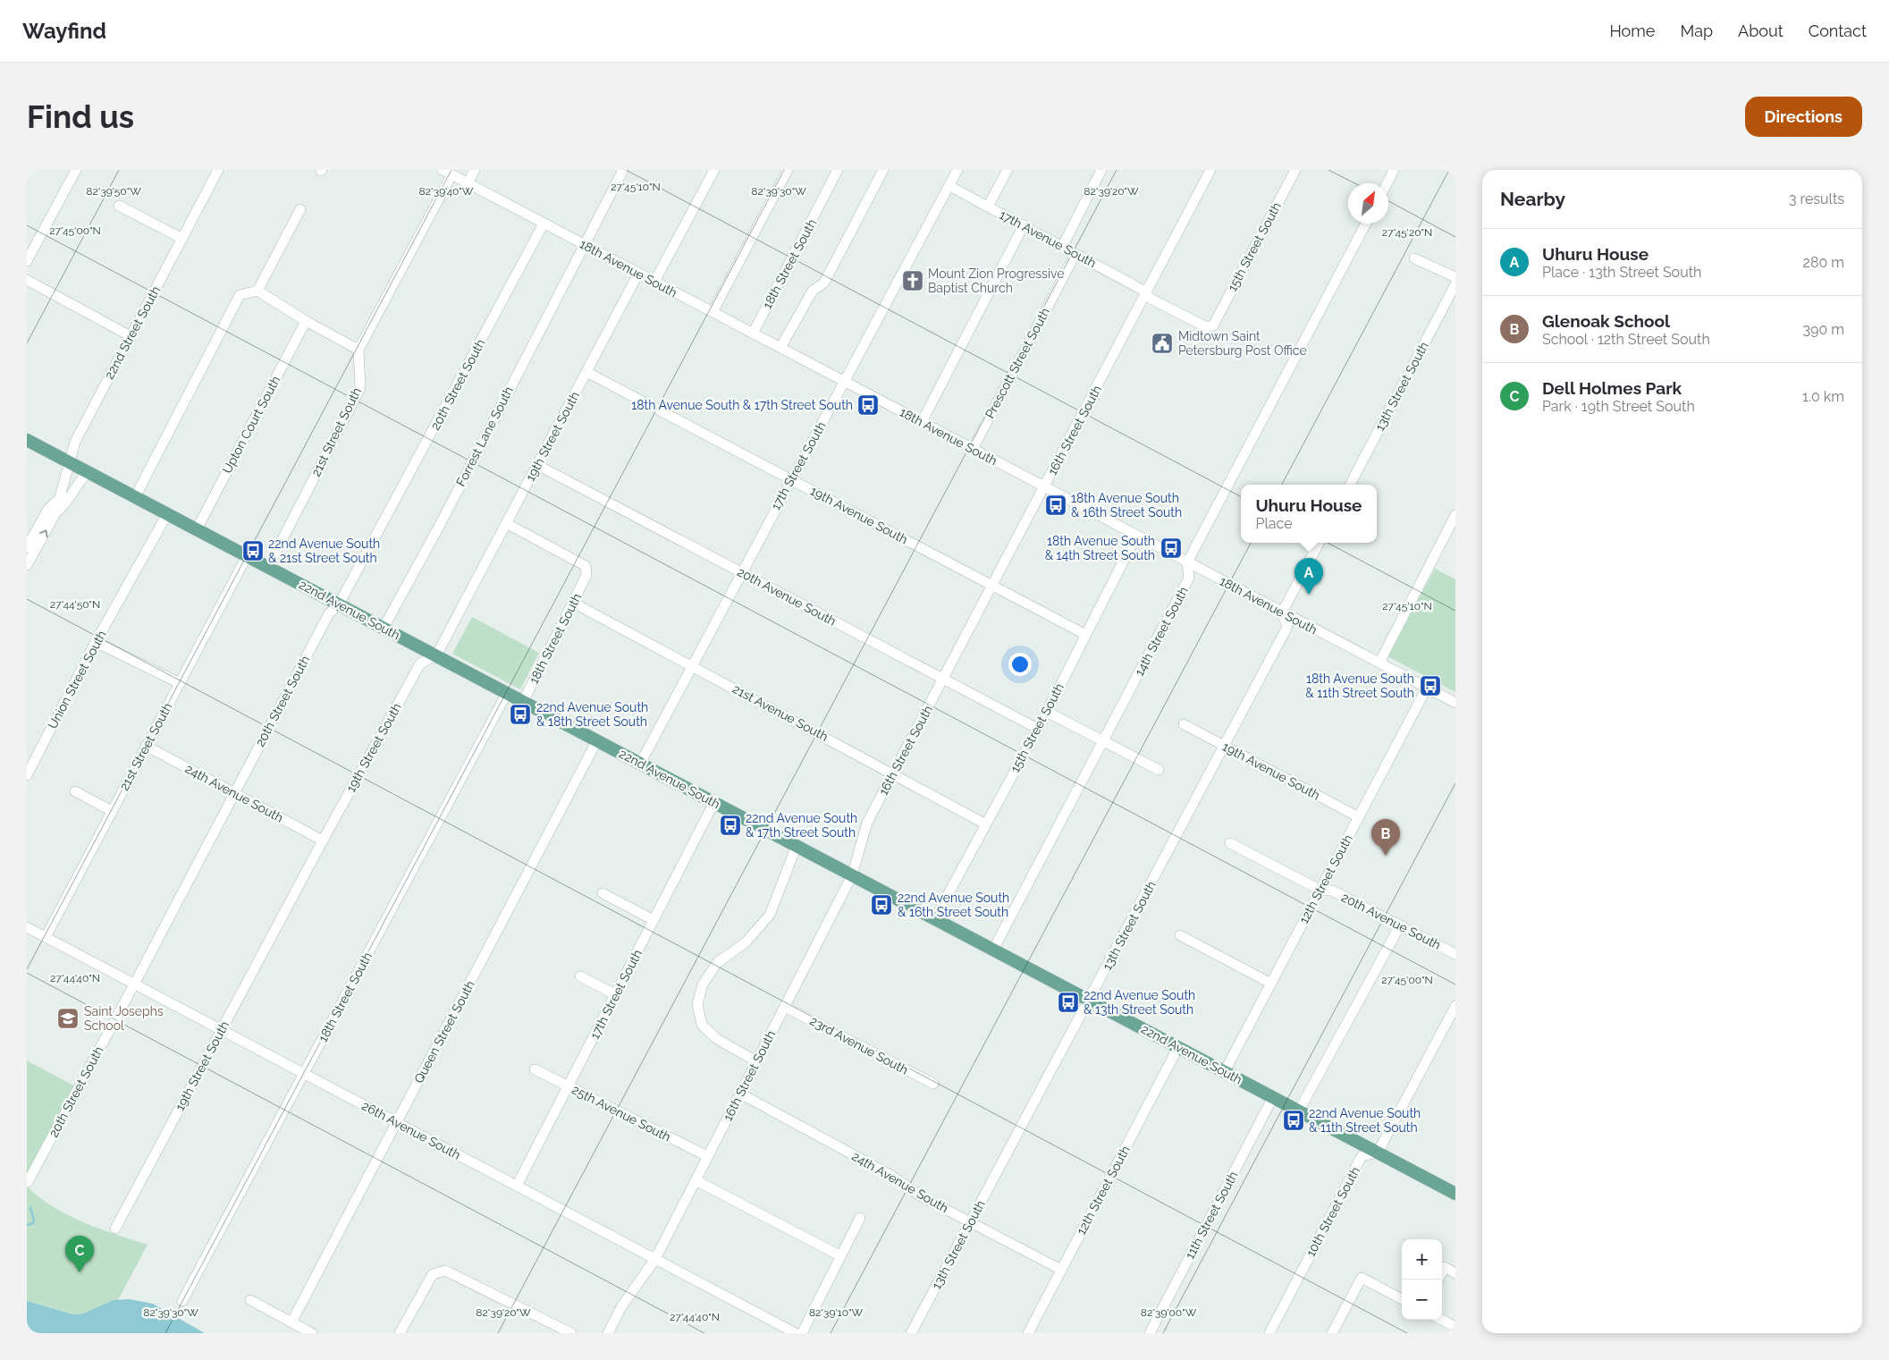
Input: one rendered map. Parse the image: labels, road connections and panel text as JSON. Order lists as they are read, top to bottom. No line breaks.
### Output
{"streets":{"main road":["22nd Avenue South"],"street":["17th Avenue South","15th Street South","18th Street South","18th Avenue South","22nd Street South","Prescott Street South","20th Street South","13th Street South","Upton Court South","16th Street South","21st Street South","Forrest Lane South","19th Street South","17th Street South","19th Avenue South","20th Avenue South","14th Street South","Union Street South","21st Avenue South","24th Avenue South","12th Street South","Queen Street South","23rd Avenue South","25th Avenue South","26th Avenue South","10th Street South","11th Street South"]},"crossings":[["17th Avenue South","15th Street South"],["17th Avenue South","Prescott Street South"],["17th Avenue South","16th Street South"],["17th Avenue South","17th Street South"],["15th Street South","18th Avenue South"],["15th Street South","19th Avenue South"],["15th Street South","20th Avenue South"],["15th Street South","22nd Avenue South"],["15th Street South","21st Avenue South"],["18th Street South","18th Avenue South"],["18th Street South","19th Street South"],["18th Street South","22nd Avenue South"],["18th Street South","21st Avenue South"],["18th Street South","26th Avenue South"],["18th Avenue South","Prescott Street South"],["18th Avenue South","20th Street South"],["18th Avenue South","13th Street South"],["18th Avenue South","16th Street South"],["18th Avenue South","Forrest Lane South"],["18th Avenue South","19th Street South"],["18th Avenue South","17th Street South"],["18th Avenue South","14th Street South"],["18th Avenue South","12th Street South"],["22nd Street South","22nd Avenue South"],["20th Street South","22nd Avenue South"],["20th Street South","24th Avenue South"],["20th Street South","26th Avenue South"],["13th Street South","19th Avenue South"],["13th Street South","22nd Avenue South"],["13th Street South","24th Avenue South"],["Upton Court South","22nd Avenue South"],["16th Street South","19th Avenue South"],["16th Street South","20th Avenue South"],["16th Street South","22nd Avenue South"],["16th Street South","21st Avenue South"],["16th Street South","24th Avenue South"],["16th Street South","23rd Avenue South"],["16th Street South","25th Avenue South"],["16th Street South","26th Avenue South"],["21st Street South","22nd Avenue South"],["21st Street South","24th Avenue South"],["21st Street South","26th Avenue South"],["Forrest Lane South","22nd Avenue South"],["19th Street South","19th Avenue South"],["19th Street South","20th Avenue South"],["19th Street South","22nd Avenue South"],["19th Street South","24th Avenue South"],["19th Street South","26th Avenue South"],["17th Street South","19th Avenue South"],["17th Street South","20th Avenue South"],["17th Street South","22nd Avenue South"],["17th Street South","21st Avenue South"],["17th Street South","25th Avenue South"],["17th Street South","26th Avenue South"],["19th Avenue South","12th Street South"],["20th Avenue South","12th Street South"],["22nd Avenue South","14th Street South"],["22nd Avenue South","Union Street South"],["22nd Avenue South","12th Street South"],["22nd Avenue South","Queen Street South"],["22nd Avenue South","10th Street South"],["22nd Avenue South","11th Street South"],["24th Avenue South","12th Street South"],["Queen Street South","26th Avenue South"]],"places":{"church":["Mount Zion Progressive Baptist Church"],"public building":["Midtown Saint Petersburg Post Office"],"bus stop":["18th Avenue South & 17th Street South","18th Avenue South & 16th Street South","18th Avenue South & 14th Street South","22nd Avenue South & 21st Street South","18th Avenue South & 11th Street South","22nd Avenue South & 18th Street South","22nd Avenue South & 17th Street South","22nd Avenue South & 16th Street South","22nd Avenue South & 13th Street South","22nd Avenue South & 11th Street South"],"school or university":["Saint Josephs School"]},"north":"top right","page":{"header":"Wayfind","nav":["Home","Map","About","Contact"],"buttons":"Directions","title":"Find us","heading":["Nearby","3 results"],"list":[{"mark":"A","name":"Uhuru House","note":"Place · 13th Street South","value":"280 m"},{"mark":"B","name":"Glenoak School","note":"School · 12th Street South","value":"390 m"},{"mark":"C","name":"Dell Holmes Park","note":"Park · 19th Street South","value":"1.0 km"}],"popup":["Uhuru House","Place"],"pins":["A","B","C"],"map_buttons":["+","−"]},"coordinates":["27°45'10\"N","82°39'50\"W","82°39'40\"W","82°39'30\"W","82°39'20\"W","27°45'00\"N","27°45'20\"N","27°44'50\"N","27°44'40\"N","82°39'10\"W","82°39'00\"W"]}
